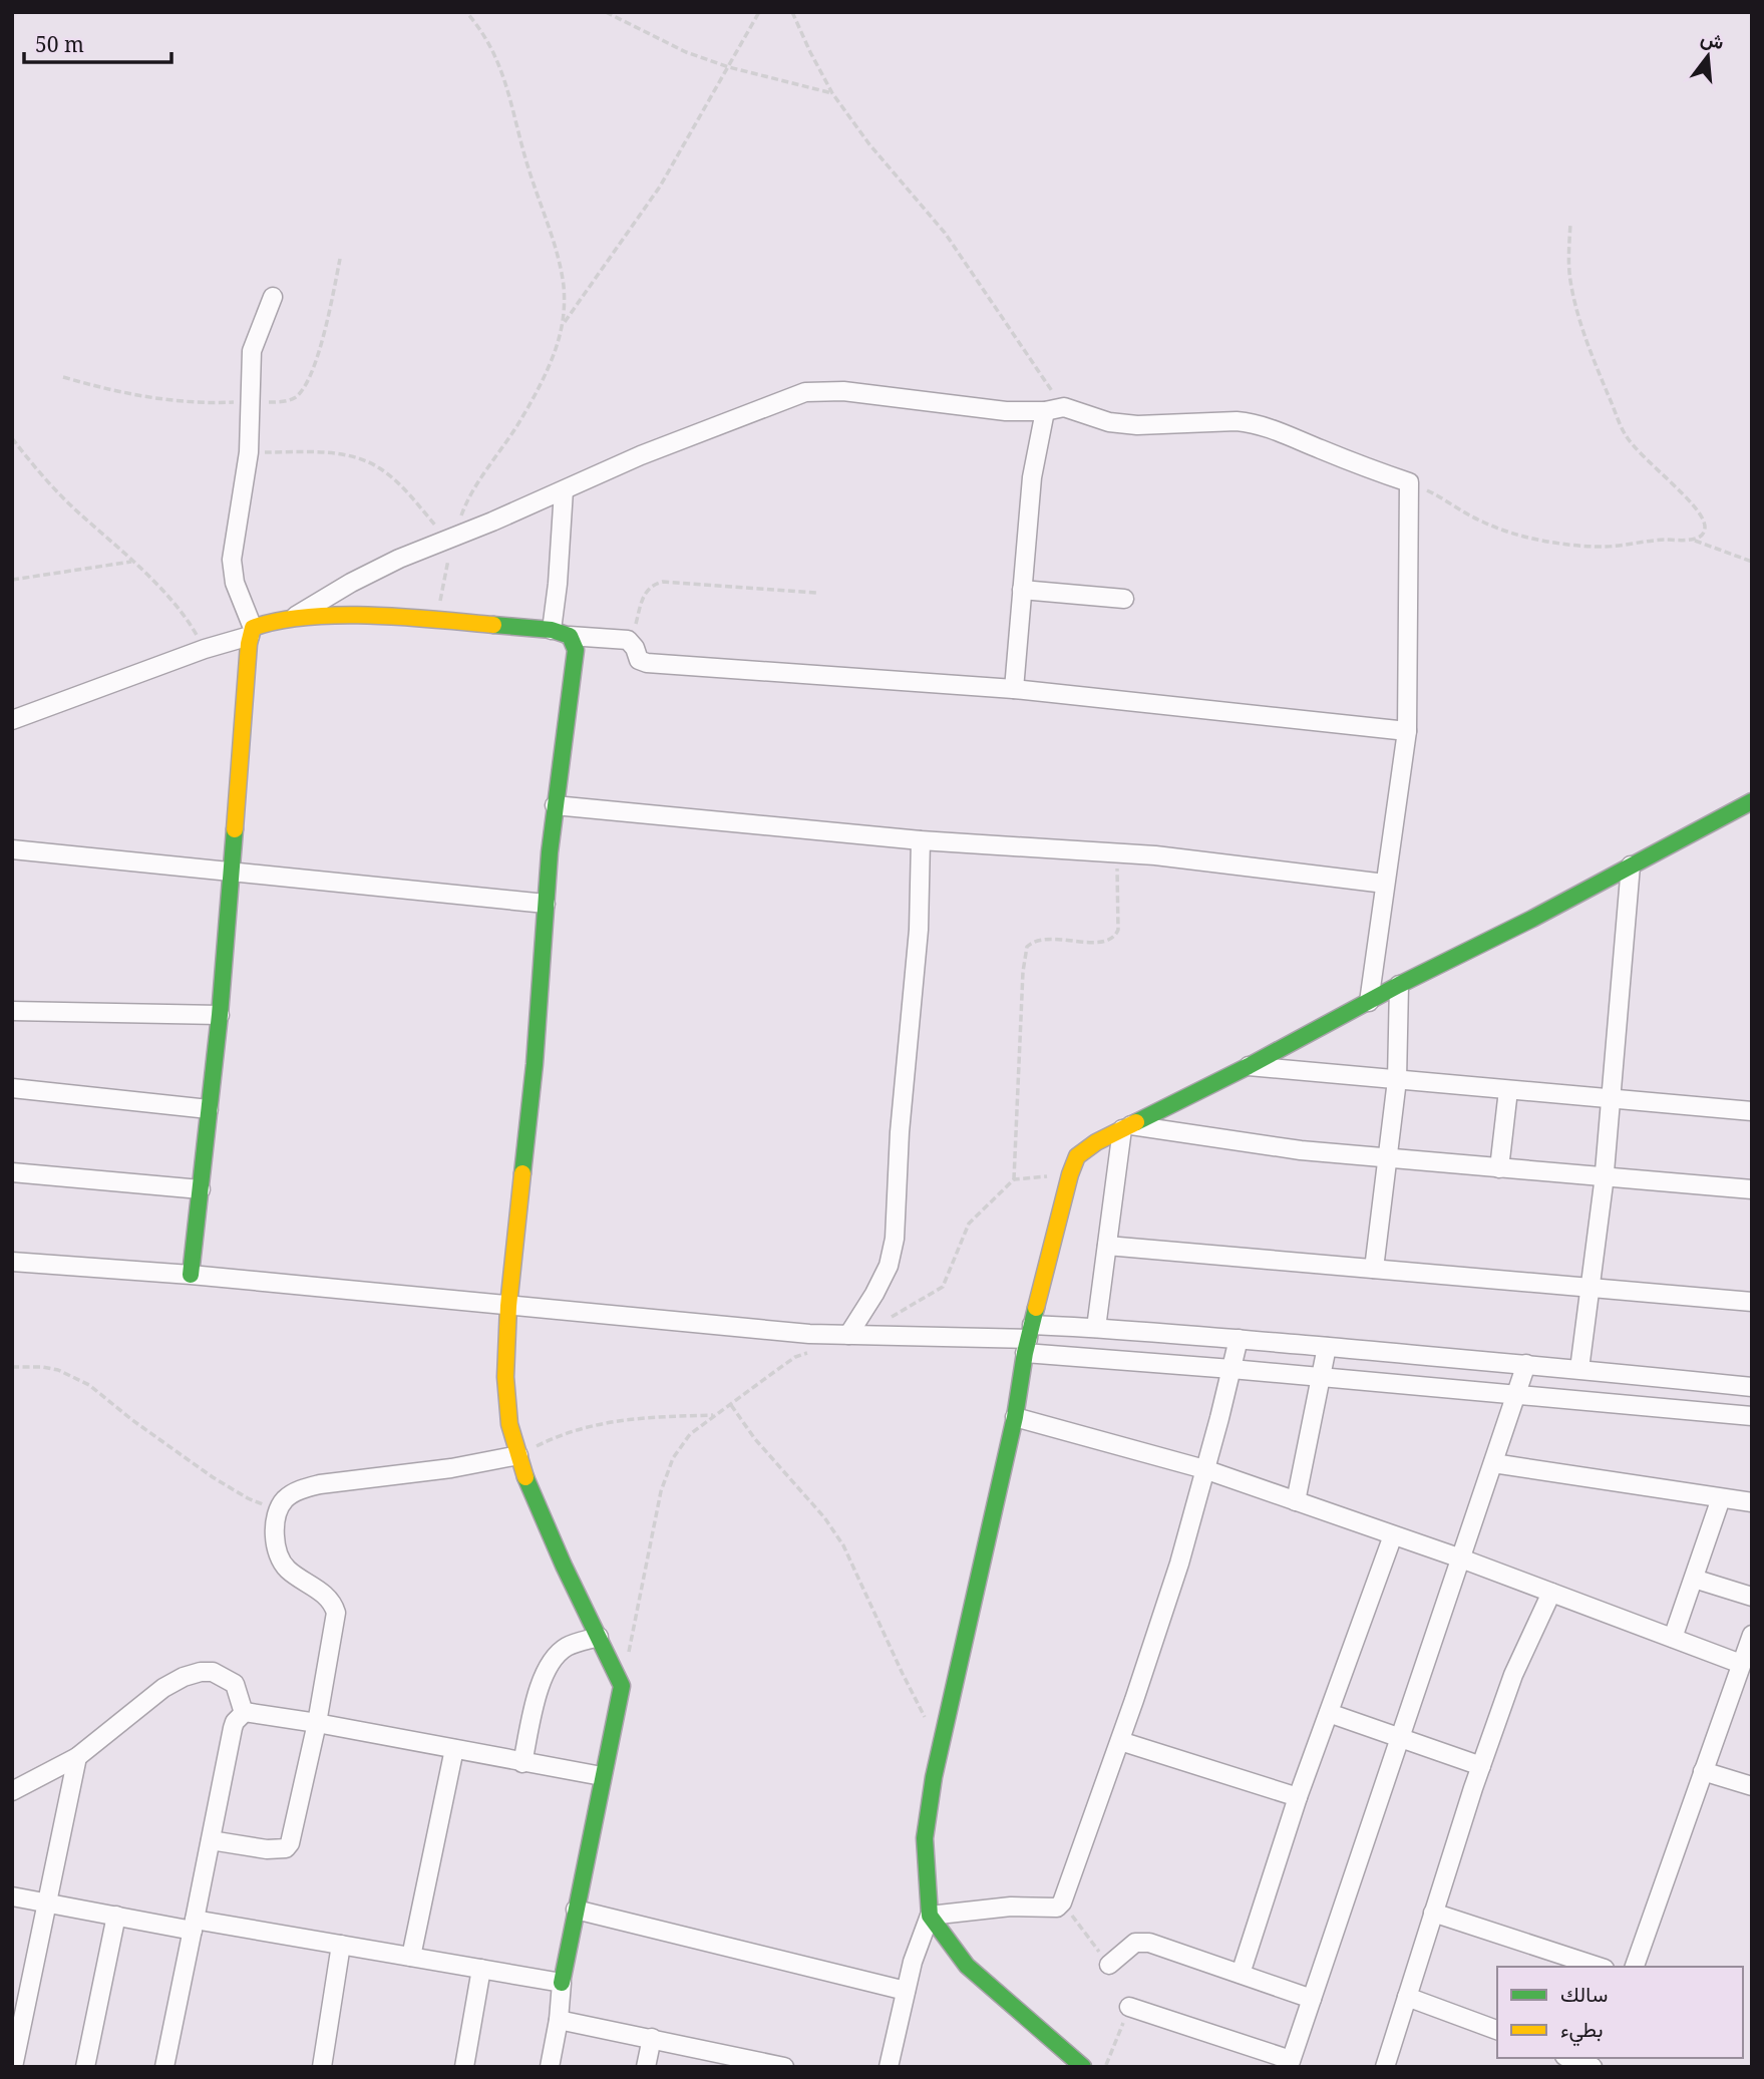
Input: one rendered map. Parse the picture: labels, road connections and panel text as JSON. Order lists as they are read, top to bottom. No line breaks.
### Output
{"legend":["سالك","بطيء"],"scale_bar":"50 m","north":"top"}
